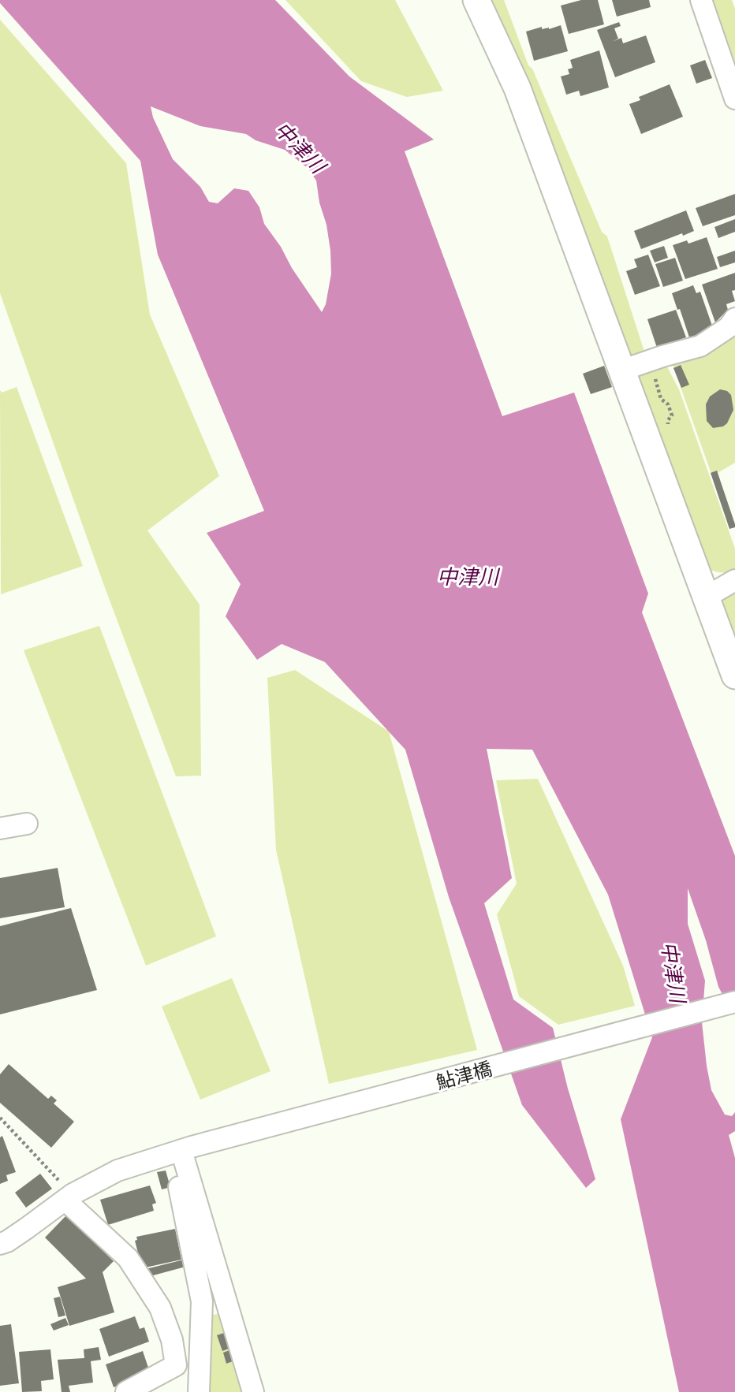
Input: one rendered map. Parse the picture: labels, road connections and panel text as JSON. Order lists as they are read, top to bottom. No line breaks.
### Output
{"streets":{"street":["鮎津橋"]},"water":["中津川"]}
